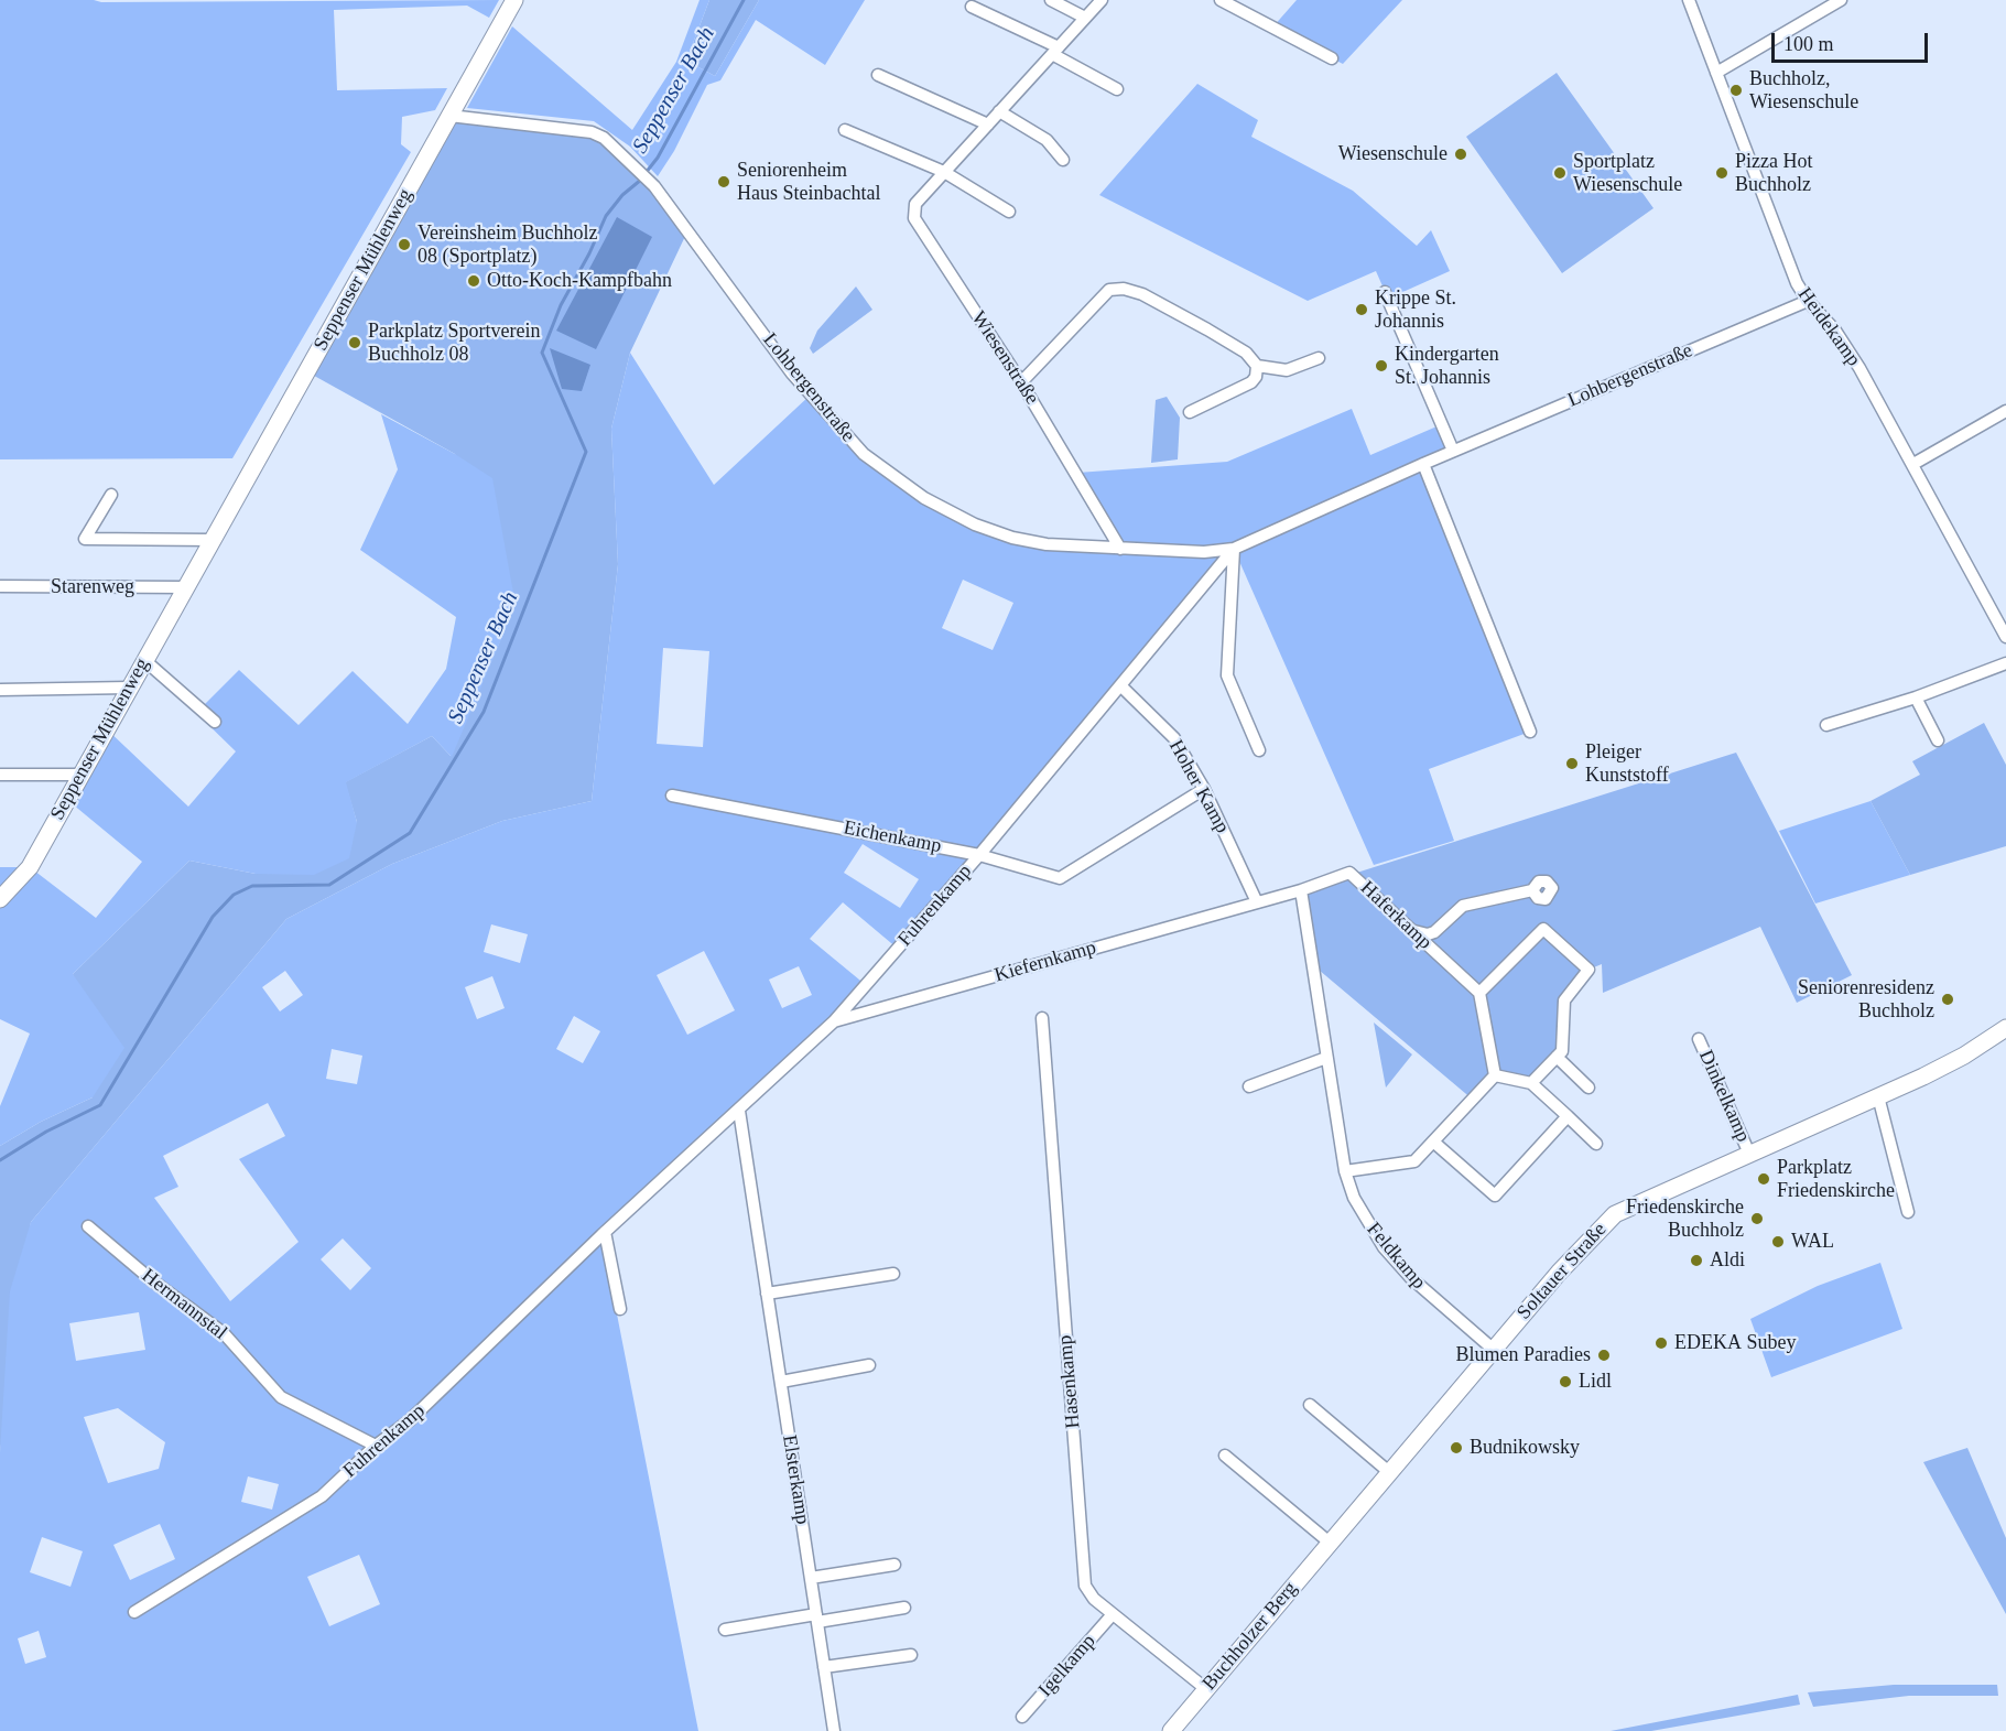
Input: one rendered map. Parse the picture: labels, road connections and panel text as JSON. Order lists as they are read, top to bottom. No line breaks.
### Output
{"streets":{"main road":["Seppenser Mühlenweg","Soltauer Straße","Buchholzer Berg"],"street":["Heidekamp","Wiesenstraße","Lohbergenstraße","Starenweg","Hoher Kamp","Eichenkamp","Fuhrenkamp","Haferkamp","Kiefernkamp","Dinkelkamp","Feldkamp","Hermannstal","Hasenkamp","Elsterkamp","Igelkamp"]},"crossings":[["Seppenser Mühlenweg","Lohbergenstraße"],["Seppenser Mühlenweg","Starenweg"],["Heidekamp","Lohbergenstraße"],["Wiesenstraße","Lohbergenstraße"],["Lohbergenstraße","Fuhrenkamp"],["Hoher Kamp","Eichenkamp"],["Hoher Kamp","Fuhrenkamp"],["Hoher Kamp","Kiefernkamp"],["Eichenkamp","Fuhrenkamp"],["Fuhrenkamp","Kiefernkamp"],["Fuhrenkamp","Hermannstal"],["Fuhrenkamp","Elsterkamp"],["Haferkamp","Feldkamp"],["Dinkelkamp","Soltauer Straße"],["Feldkamp","Soltauer Straße"],["Soltauer Straße","Buchholzer Berg"],["Hasenkamp","Buchholzer Berg"],["Hasenkamp","Igelkamp"]],"water":["Seppenser Bach"],"places":["Buchholz, Wiesenschule","Wiesenschule","Sportplatz Wiesenschule","Pizza Hot Buchholz","Seniorenheim Haus Steinbachtal","Vereinsheim Buchholz 08 (Sportplatz)","Otto-Koch-Kampfbahn","Krippe St. Johannis","Parkplatz Sportverein Buchholz 08","Kindergarten St. Johannis","Pleiger Kunststoff","Seniorenresidenz Buchholz","Parkplatz Friedenskirche","Friedenskirche Buchholz","WAL","Aldi","EDEKA Subey","Blumen Paradies","Lidl","Budnikowsky"],"scale_bar":"100 m"}
